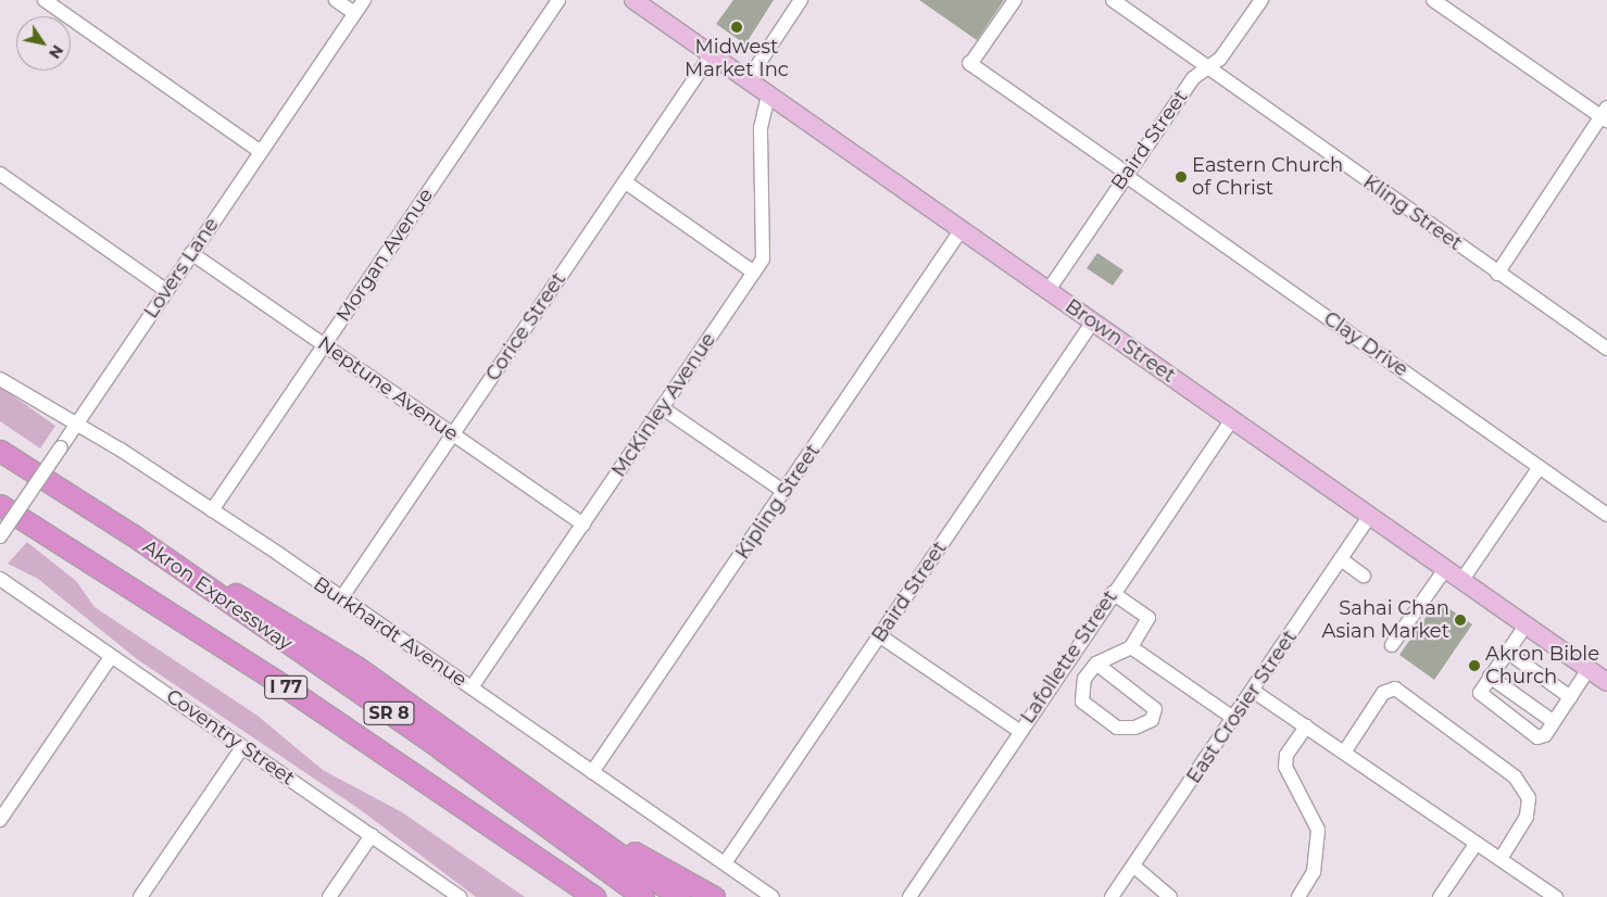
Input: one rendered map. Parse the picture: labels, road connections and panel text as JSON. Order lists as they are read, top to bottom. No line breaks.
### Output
{"streets":{"highway":["Akron Expressway","I 77","SR 8"],"main road":["Brown Street"],"street":["Baird Street","Kling Street","Morgan Avenue","Lovers Lane","Corice Street","Clay Drive","Neptune Avenue","McKinley Avenue","Kipling Street","Burkhardt Avenue","Lafollette Street","East Crosier Street","Coventry Street"]},"crossings":[["Baird Street","Kling Street"],["Baird Street","Brown Street"],["Baird Street","Clay Drive"],["Baird Street","Burkhardt Avenue"],["Morgan Avenue","Neptune Avenue"],["Morgan Avenue","Burkhardt Avenue"],["Lovers Lane","Neptune Avenue"],["Lovers Lane","Burkhardt Avenue"],["Corice Street","Brown Street"],["Corice Street","Neptune Avenue"],["Corice Street","Burkhardt Avenue"],["Brown Street","McKinley Avenue"],["Brown Street","Kipling Street"],["Brown Street","Lafollette Street"],["Brown Street","East Crosier Street"],["Neptune Avenue","McKinley Avenue"],["McKinley Avenue","Burkhardt Avenue"],["Kipling Street","Burkhardt Avenue"],["Akron Expressway","I 77"]],"places":["Midwest Market Inc","Eastern Church of Christ","Sahai Chan Asian Market","Akron Bible Church"],"north":"bottom right"}
